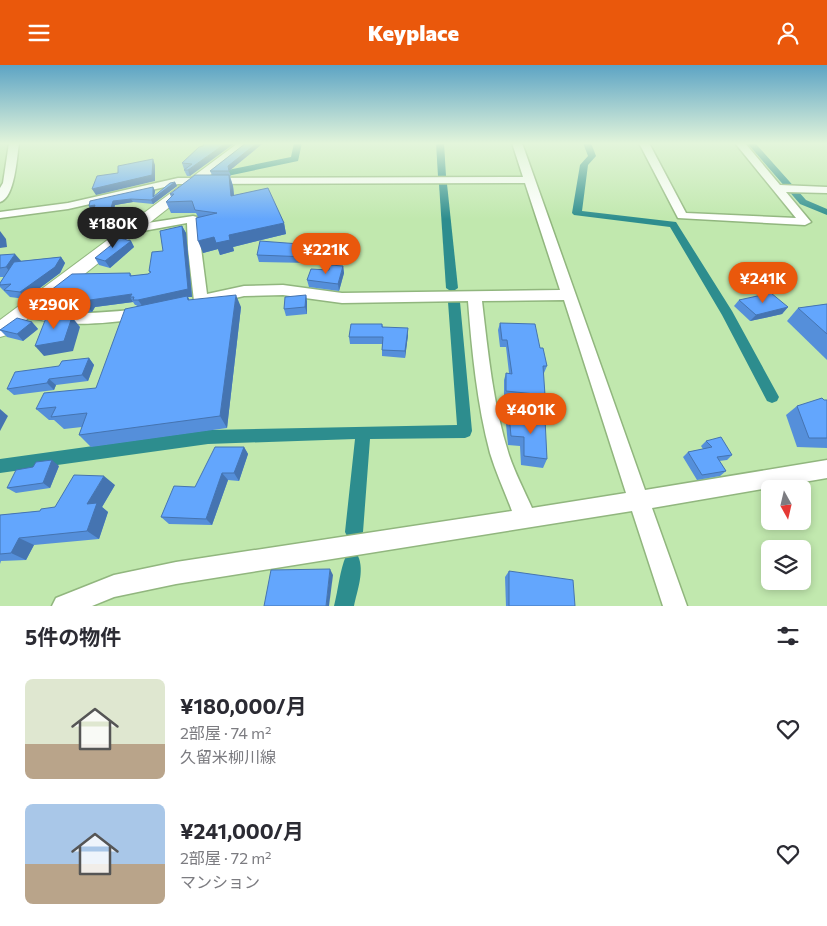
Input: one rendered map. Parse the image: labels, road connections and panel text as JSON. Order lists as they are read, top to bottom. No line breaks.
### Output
{"north":"bottom","page":{"header":"Keyplace","price":["¥180K","¥221K","¥241K","¥290K","¥401K"],"heading":"5件の物件","list":[{"name":"¥180,000/月","note":"2部屋 · 74 m² · 久留米柳川線"},{"name":"¥241,000/月","note":"2部屋 · 72 m² · マンション"}]}}
